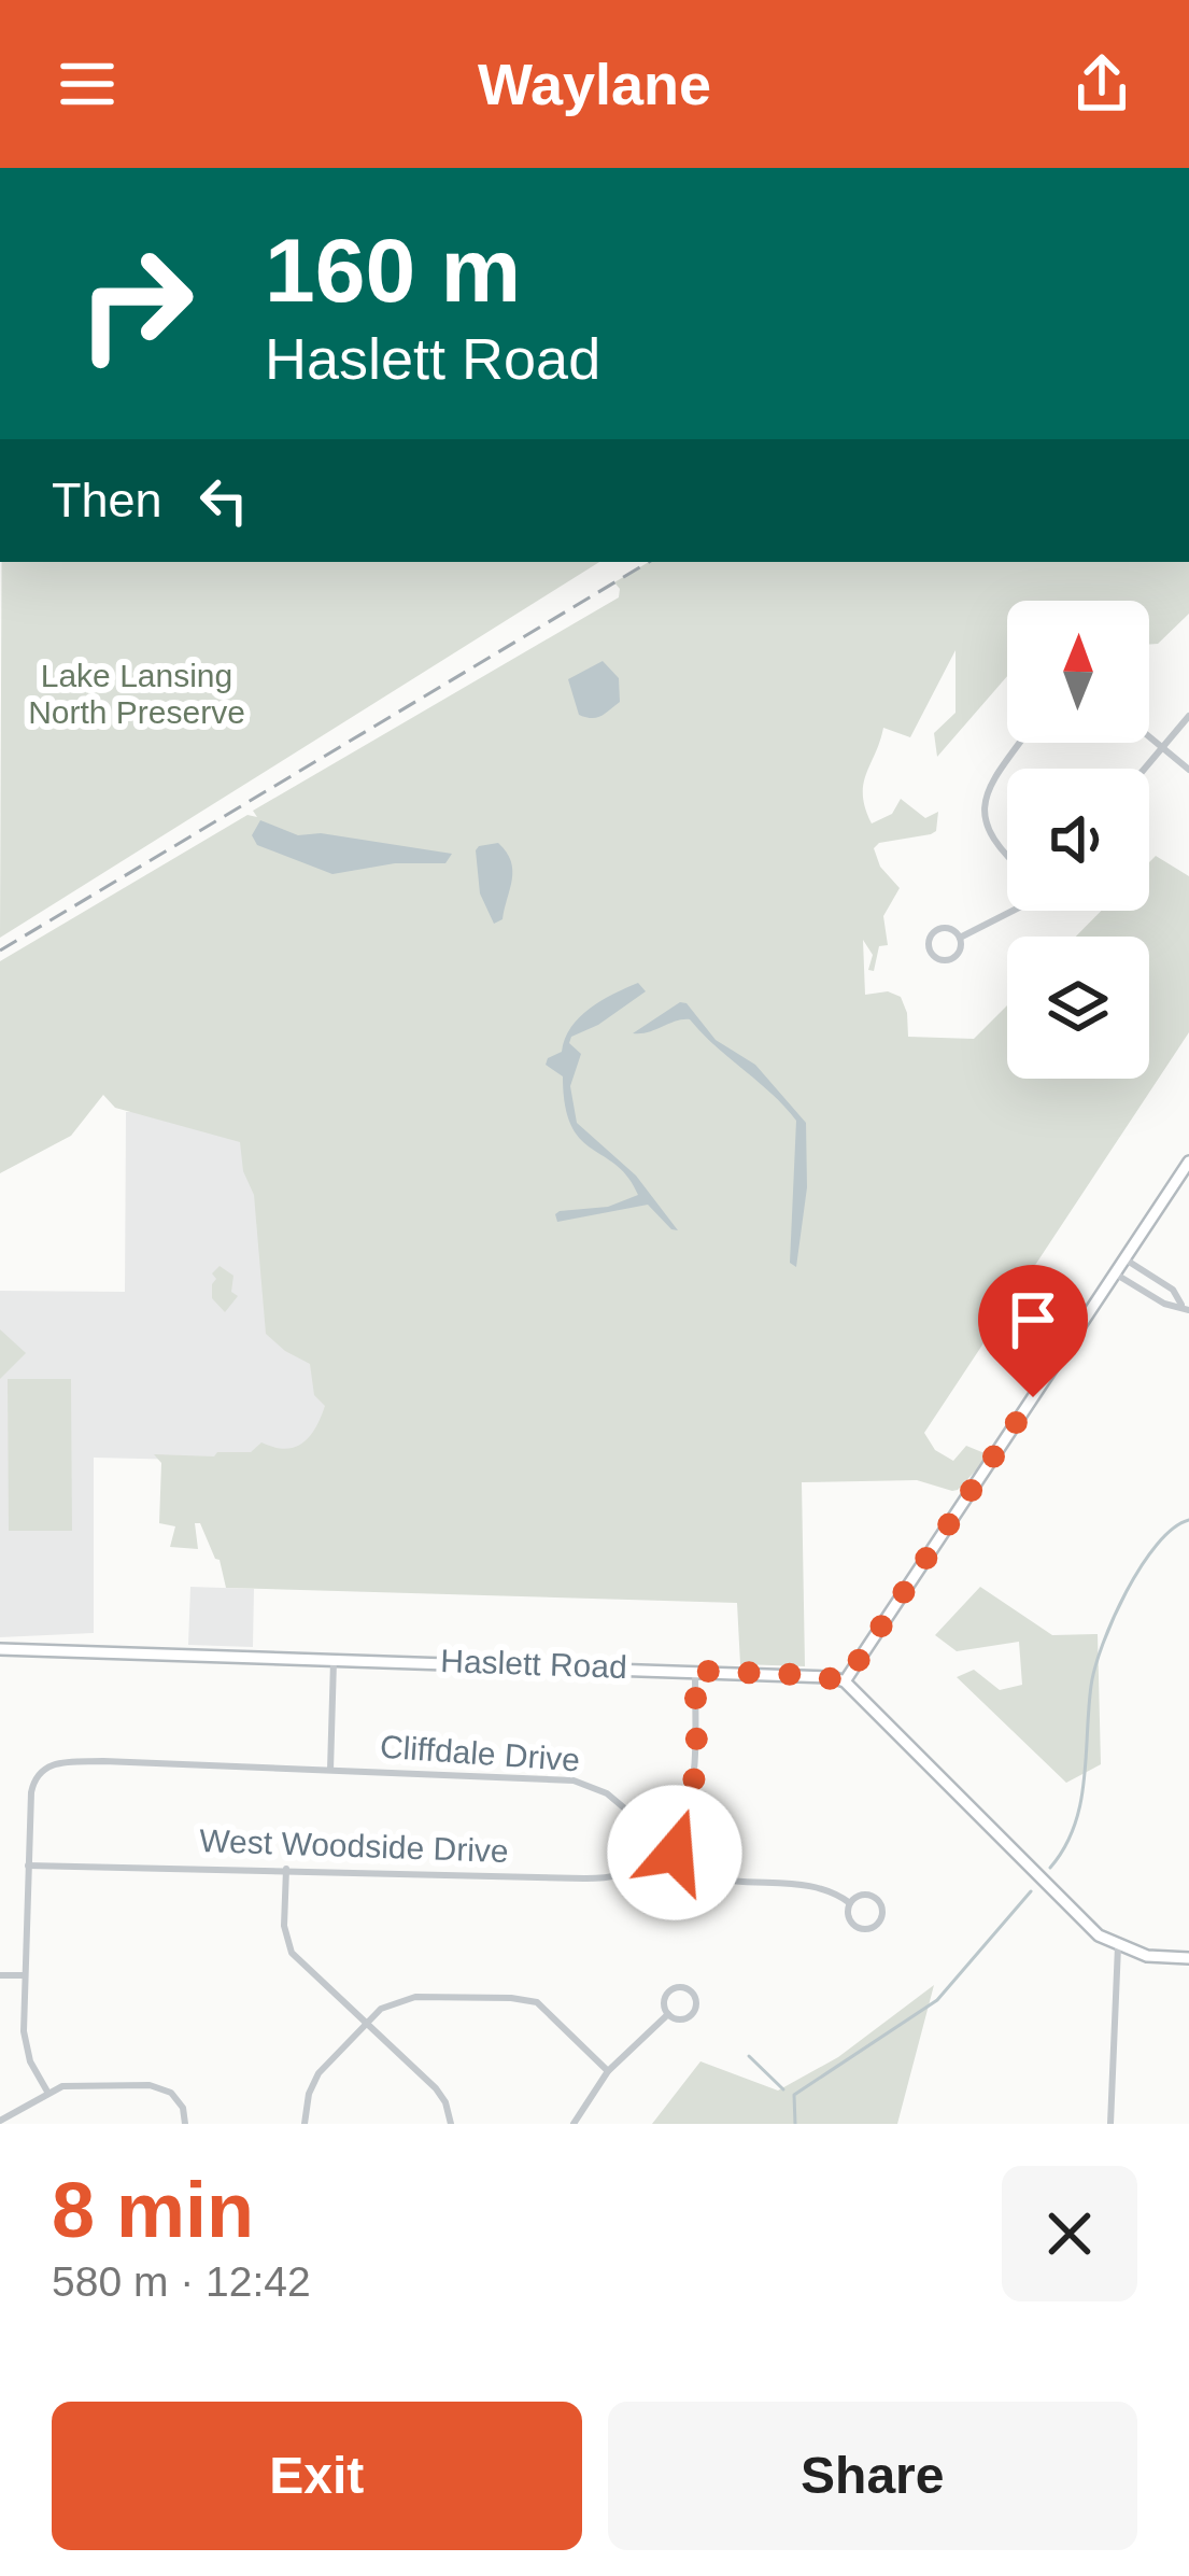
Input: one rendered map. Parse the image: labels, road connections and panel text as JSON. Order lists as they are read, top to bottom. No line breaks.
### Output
{"streets":{"street":["Haslett Road","Cliffdale Drive","West Woodside Drive"]},"crossings":[["Cliffdale Drive","West Woodside Drive"]],"parks":["Lake Lansing North Preserve"],"north":"top","page":{"header":"Waylane","turn":["160 m","Haslett Road"],"then":"Then","heading":["8 min","580 m · 12:42"],"buttons":["Exit","Share"]}}
